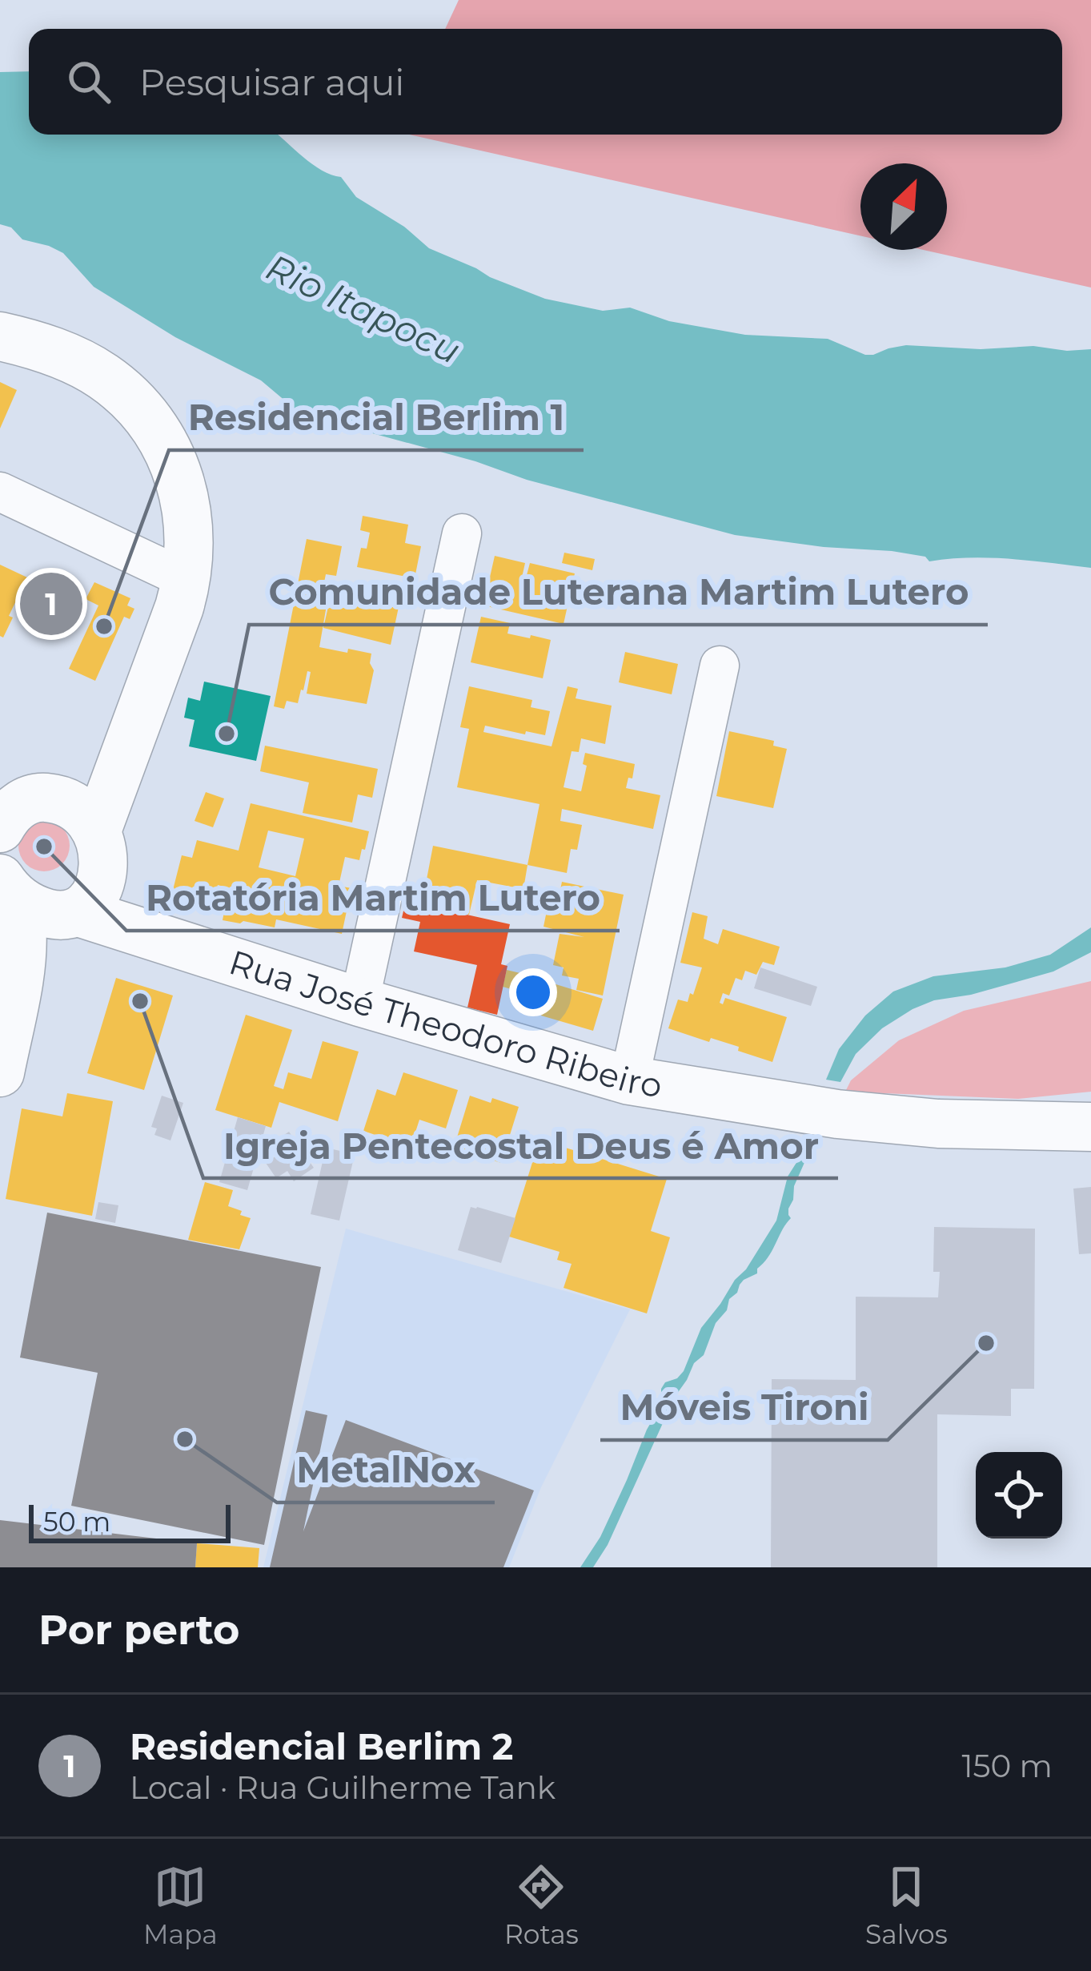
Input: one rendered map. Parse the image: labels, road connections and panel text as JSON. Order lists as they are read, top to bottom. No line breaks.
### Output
{"streets":{"main road":["Rua José Theodoro Ribeiro"]},"water":["Rio Itapocu"],"places":["Residencial Berlim 1","Comunidade Luterana Martim Lutero","Rotatória Martim Lutero","Igreja Pentecostal Deus é Amor","Móveis Tironi","MetalNox"],"scale_bar":"50 m","north":"top right","page":{"search":"Pesquisar aqui","pins":"1","scale":"50 m","heading":"Por perto","list":[{"mark":"1","name":"Residencial Berlim 2","note":"Local · Rua Guilherme Tank","value":"150 m"}],"nav":["Mapa","Rotas","Salvos"]}}
